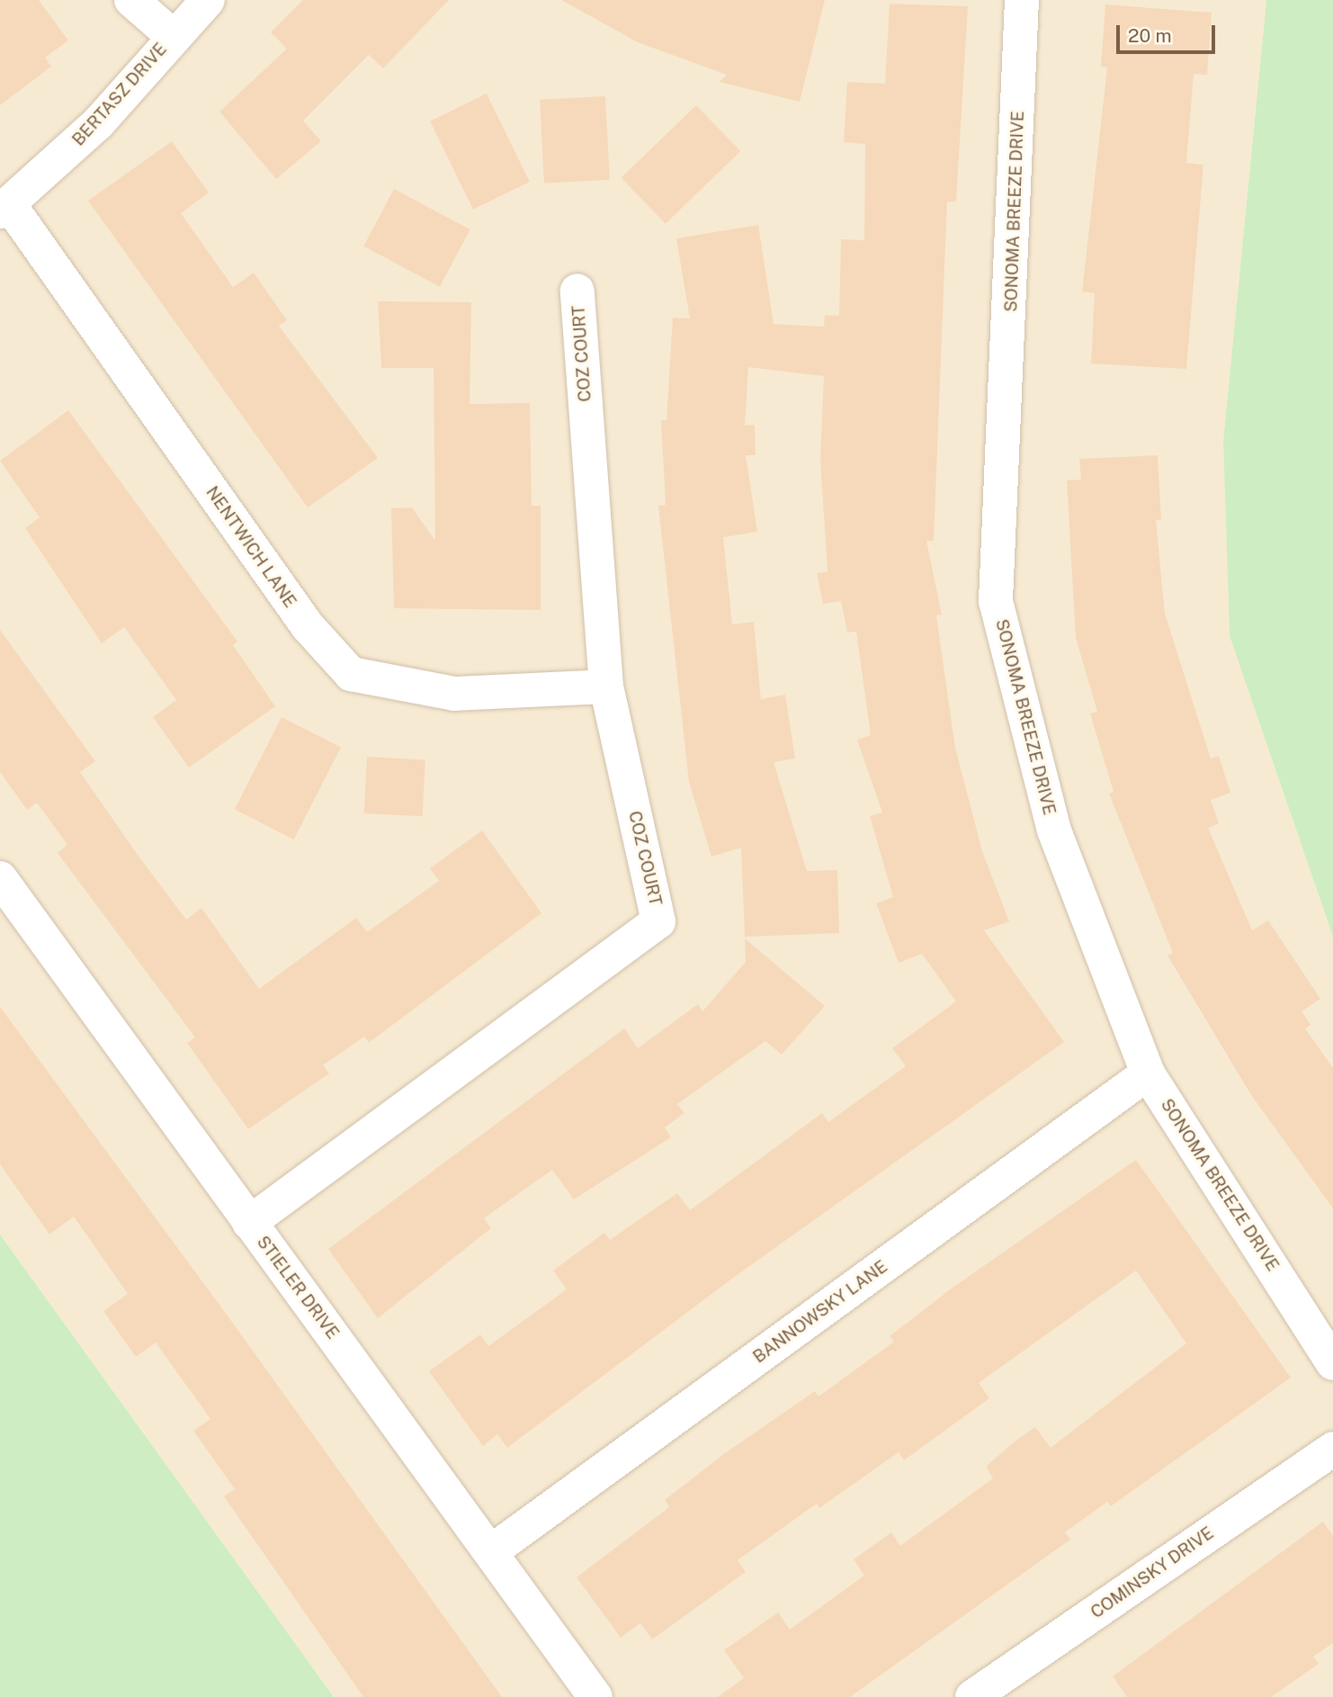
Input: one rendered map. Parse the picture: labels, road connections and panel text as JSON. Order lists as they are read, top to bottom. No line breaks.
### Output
{"streets":{"street":["BERTASZ DRIVE","SONOMA BREEZE DRIVE","COZ COURT","NENTWICH LANE","STIELER DRIVE","BANNOWSKY LANE","COMINSKY DRIVE"]},"crossings":[["BERTASZ DRIVE","NENTWICH LANE"],["SONOMA BREEZE DRIVE","BANNOWSKY LANE"],["COZ COURT","NENTWICH LANE"],["COZ COURT","STIELER DRIVE"],["STIELER DRIVE","BANNOWSKY LANE"]],"scale_bar":"20 m"}
